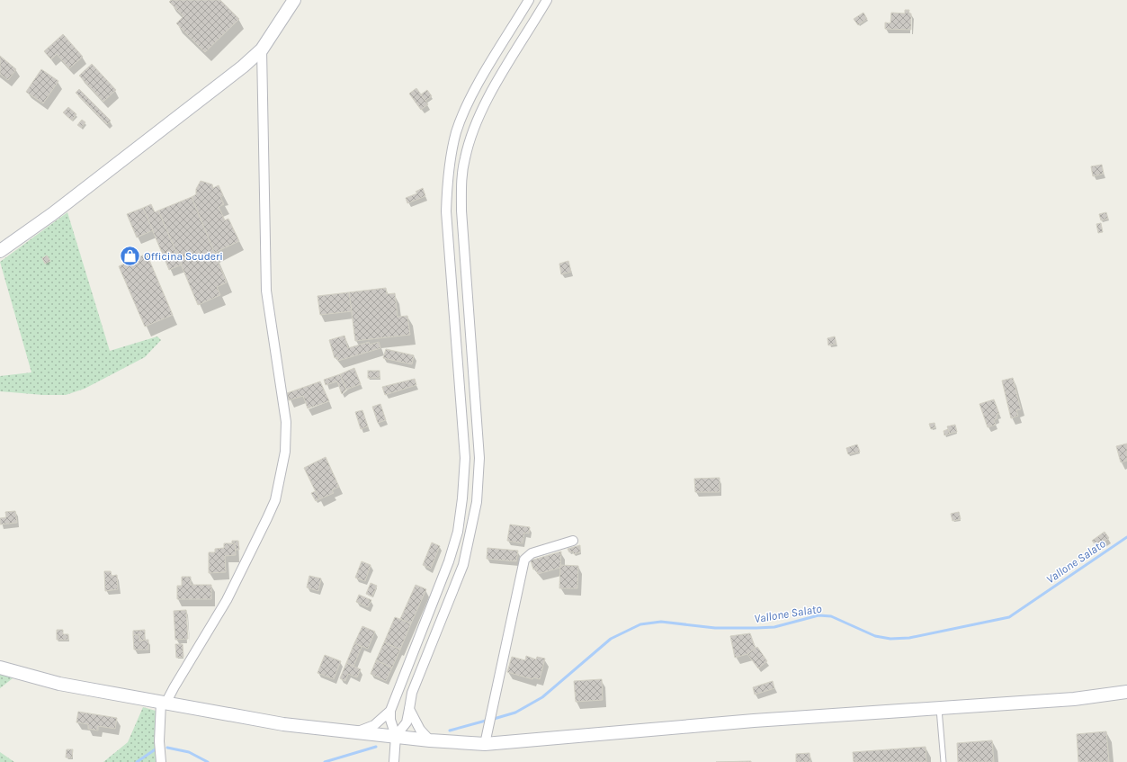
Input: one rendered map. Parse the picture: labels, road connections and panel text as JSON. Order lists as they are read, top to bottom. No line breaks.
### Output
{"water":["Vallone Salato"],"places":{"shop":["Officina Scuderi"]}}
